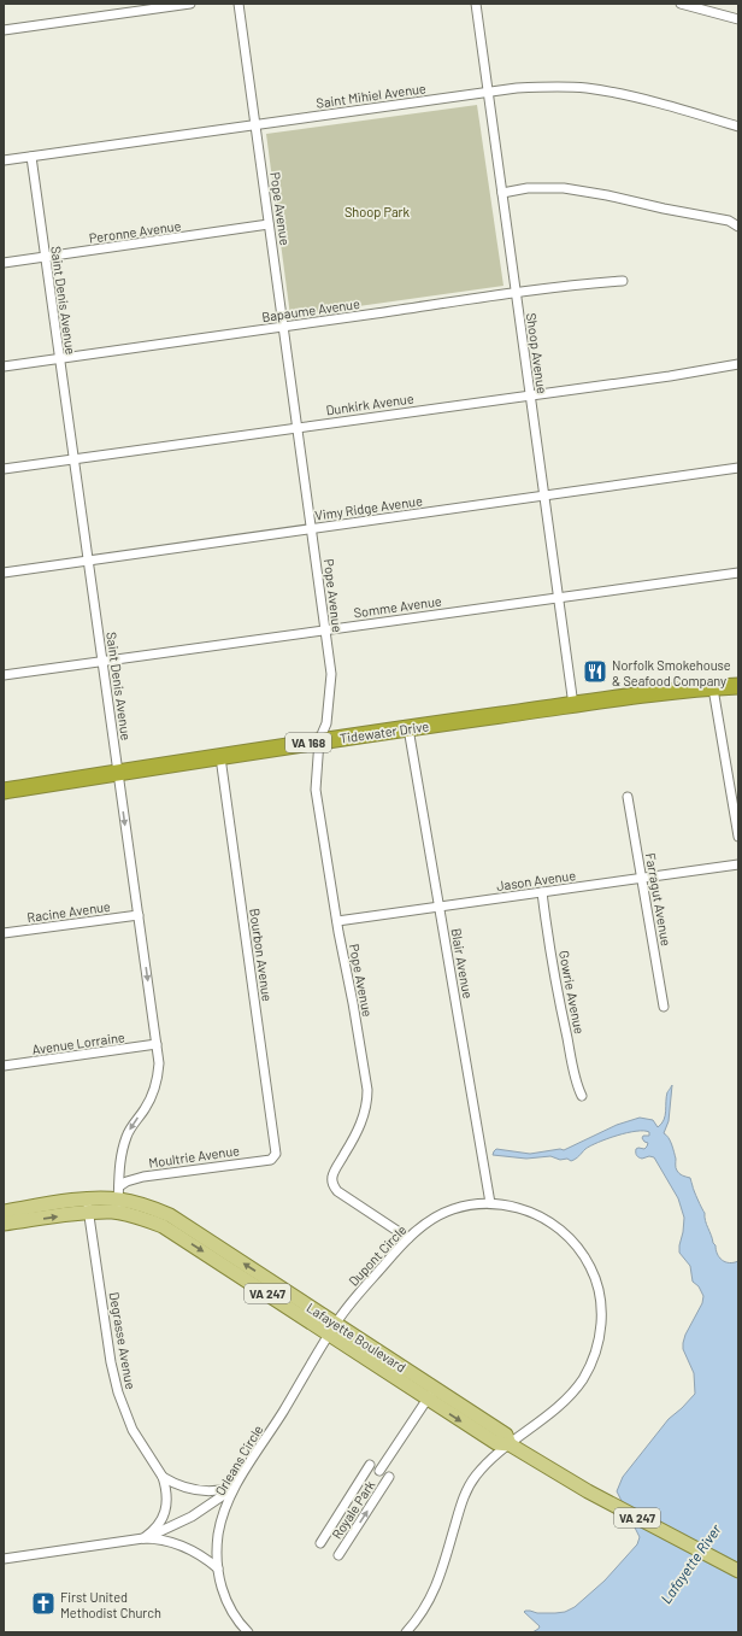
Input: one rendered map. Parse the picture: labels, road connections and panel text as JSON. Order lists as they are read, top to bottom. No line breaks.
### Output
{"streets":{"highway":["Tidewater Drive","VA 168"],"main road":["VA 247","Lafayette Boulevard"],"street":["Saint Mihiel Avenue","Pope Avenue","Peronne Avenue","Saint Denis Avenue","Bapaume Avenue","Shoop Avenue","Dunkirk Avenue","Vimy Ridge Avenue","Somme Avenue","Jason Avenue","Farragut Avenue","Racine Avenue","Bourbon Avenue","Blair Avenue","Gowrie Avenue","Avenue Lorraine","Moultrie Avenue","Dupont Circle","Degrasse Avenue","Orleans Circle","Royale Park"]},"crossings":[["Saint Mihiel Avenue","Pope Avenue"],["Saint Mihiel Avenue","Saint Denis Avenue"],["Saint Mihiel Avenue","Shoop Avenue"],["Pope Avenue","Peronne Avenue"],["Pope Avenue","Bapaume Avenue"],["Pope Avenue","Dunkirk Avenue"],["Pope Avenue","Vimy Ridge Avenue"],["Pope Avenue","Somme Avenue"],["Pope Avenue","Tidewater Drive"],["Pope Avenue","Jason Avenue"],["Pope Avenue","Dupont Circle"],["Peronne Avenue","Saint Denis Avenue"],["Saint Denis Avenue","Bapaume Avenue"],["Saint Denis Avenue","Dunkirk Avenue"],["Saint Denis Avenue","Vimy Ridge Avenue"],["Saint Denis Avenue","Somme Avenue"],["Saint Denis Avenue","Tidewater Drive"],["Saint Denis Avenue","Racine Avenue"],["Saint Denis Avenue","Avenue Lorraine"],["Saint Denis Avenue","Moultrie Avenue"],["Saint Denis Avenue","Lafayette Boulevard"],["Bapaume Avenue","Shoop Avenue"],["Shoop Avenue","Dunkirk Avenue"],["Shoop Avenue","Vimy Ridge Avenue"],["Shoop Avenue","Somme Avenue"],["Shoop Avenue","Tidewater Drive"],["Tidewater Drive","Bourbon Avenue"],["Tidewater Drive","Blair Avenue"],["Jason Avenue","Farragut Avenue"],["Jason Avenue","Blair Avenue"],["Jason Avenue","Gowrie Avenue"],["Bourbon Avenue","Moultrie Avenue"],["Blair Avenue","Dupont Circle"],["Moultrie Avenue","Lafayette Boulevard"],["Dupont Circle","Lafayette Boulevard"],["Dupont Circle","Orleans Circle"],["Lafayette Boulevard","Degrasse Avenue"],["Lafayette Boulevard","Orleans Circle"]],"one_way":["Saint Denis Avenue"],"water":["Lafayette River"],"parks":["Shoop Park"],"places":{"restaurant":["Norfolk Smokehouse & Seafood Company"],"church":["First United Methodist Church"]}}
